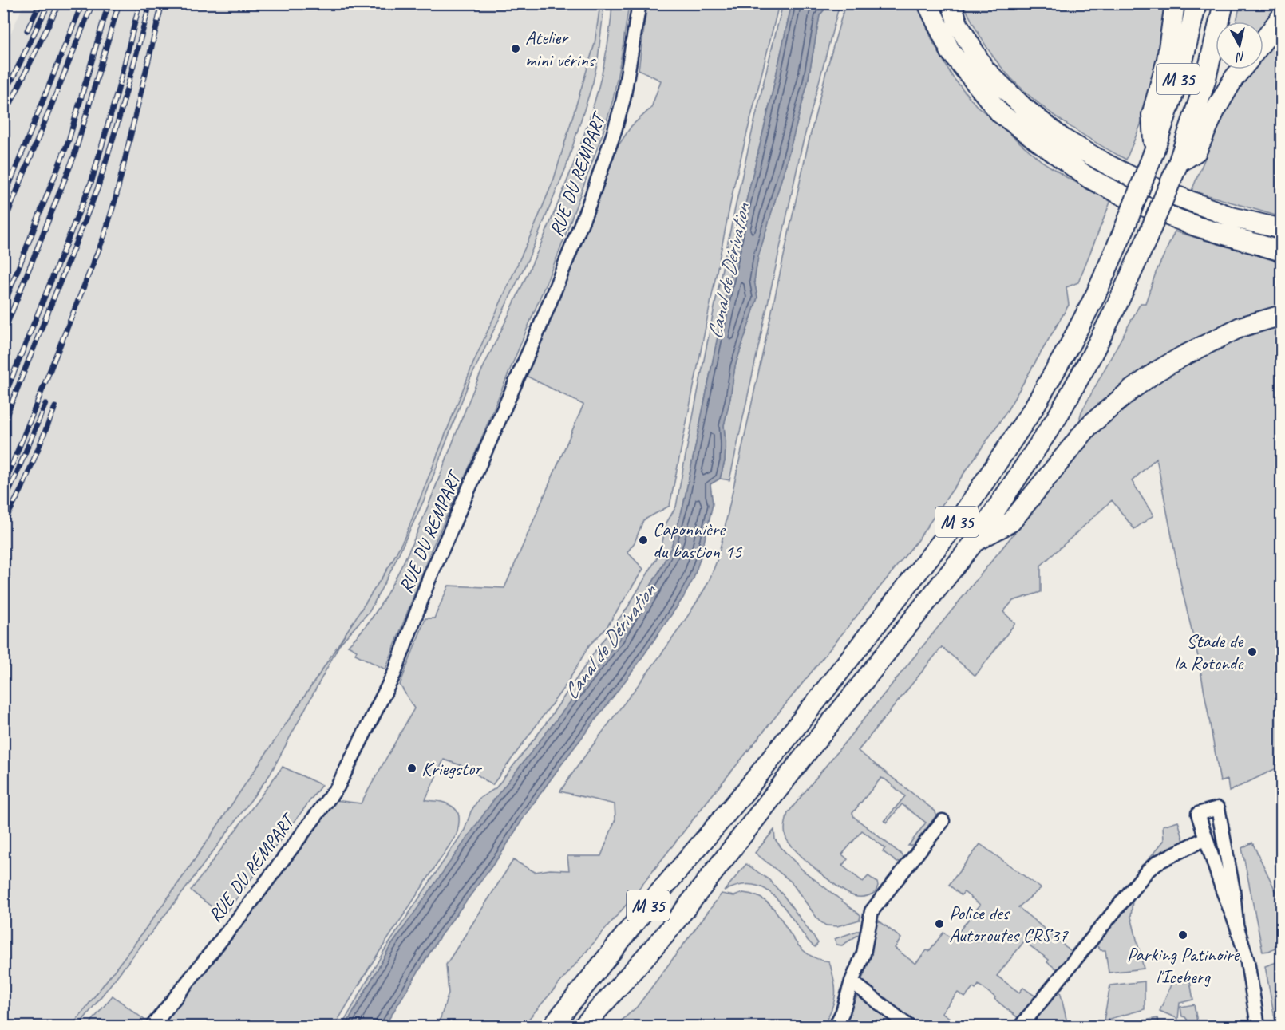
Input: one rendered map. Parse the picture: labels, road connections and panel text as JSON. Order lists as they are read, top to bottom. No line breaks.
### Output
{"streets":{"highway":["M 35"],"street":["RUE DU REMPART"]},"water":["Canal de Dérivation"],"places":["Atelier mini vérins","Caponnière du bastion 15","Stade de la Rotonde","Kriegstor","Police des Autoroutes CRS37","Parking Patinoire l'Iceberg"],"north":"bottom"}
